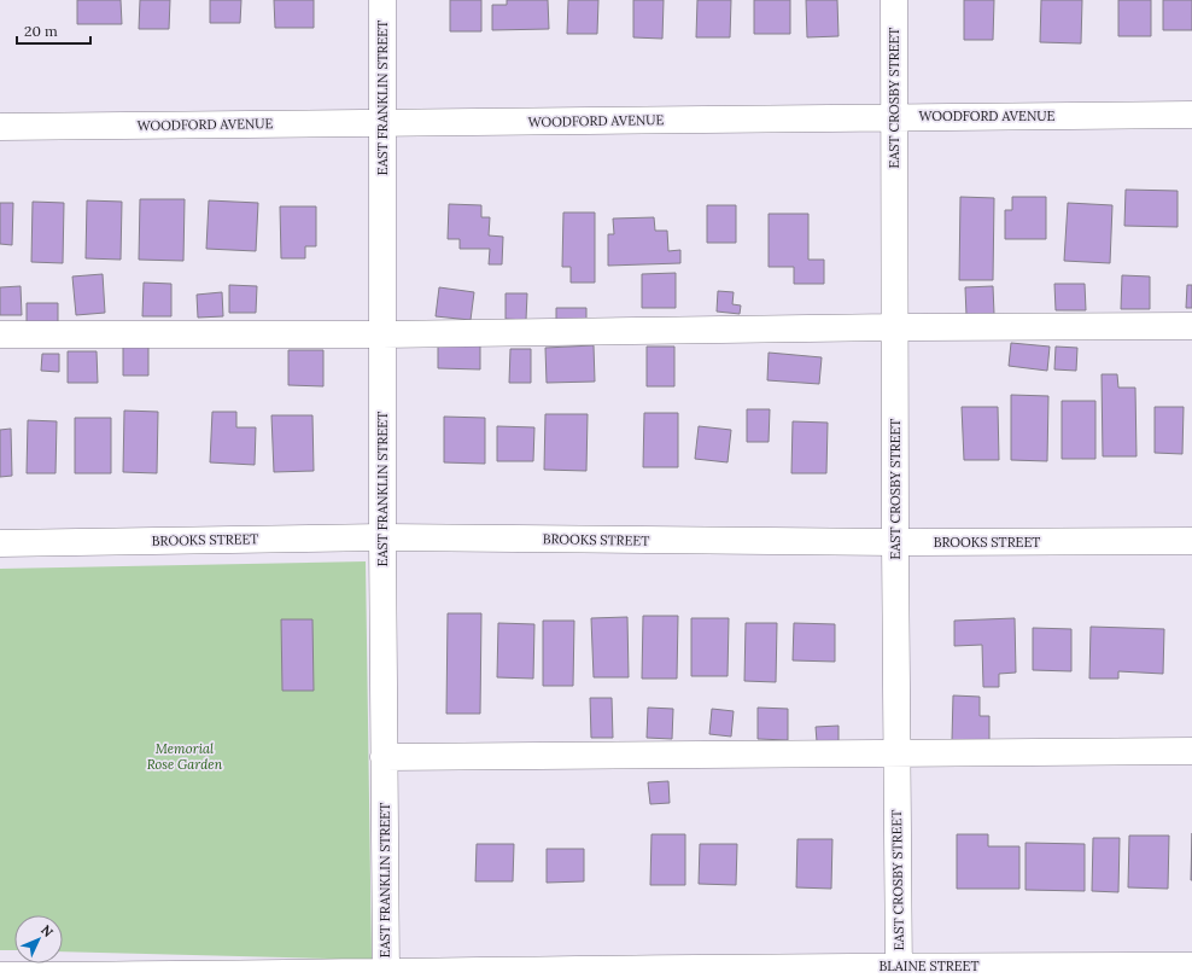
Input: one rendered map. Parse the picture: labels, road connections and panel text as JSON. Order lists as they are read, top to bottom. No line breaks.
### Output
{"streets":{"main road":["EAST FRANKLIN STREET","EAST CROSBY STREET","WOODFORD AVENUE","BROOKS STREET","BLAINE STREET"]},"crossings":[["EAST FRANKLIN STREET","WOODFORD AVENUE"],["EAST FRANKLIN STREET","BROOKS STREET"],["EAST FRANKLIN STREET","BLAINE STREET"],["EAST CROSBY STREET","WOODFORD AVENUE"],["EAST CROSBY STREET","BROOKS STREET"],["EAST CROSBY STREET","BLAINE STREET"]],"parks":["Memorial Rose Garden"],"scale_bar":"20 m","north":"top right"}
